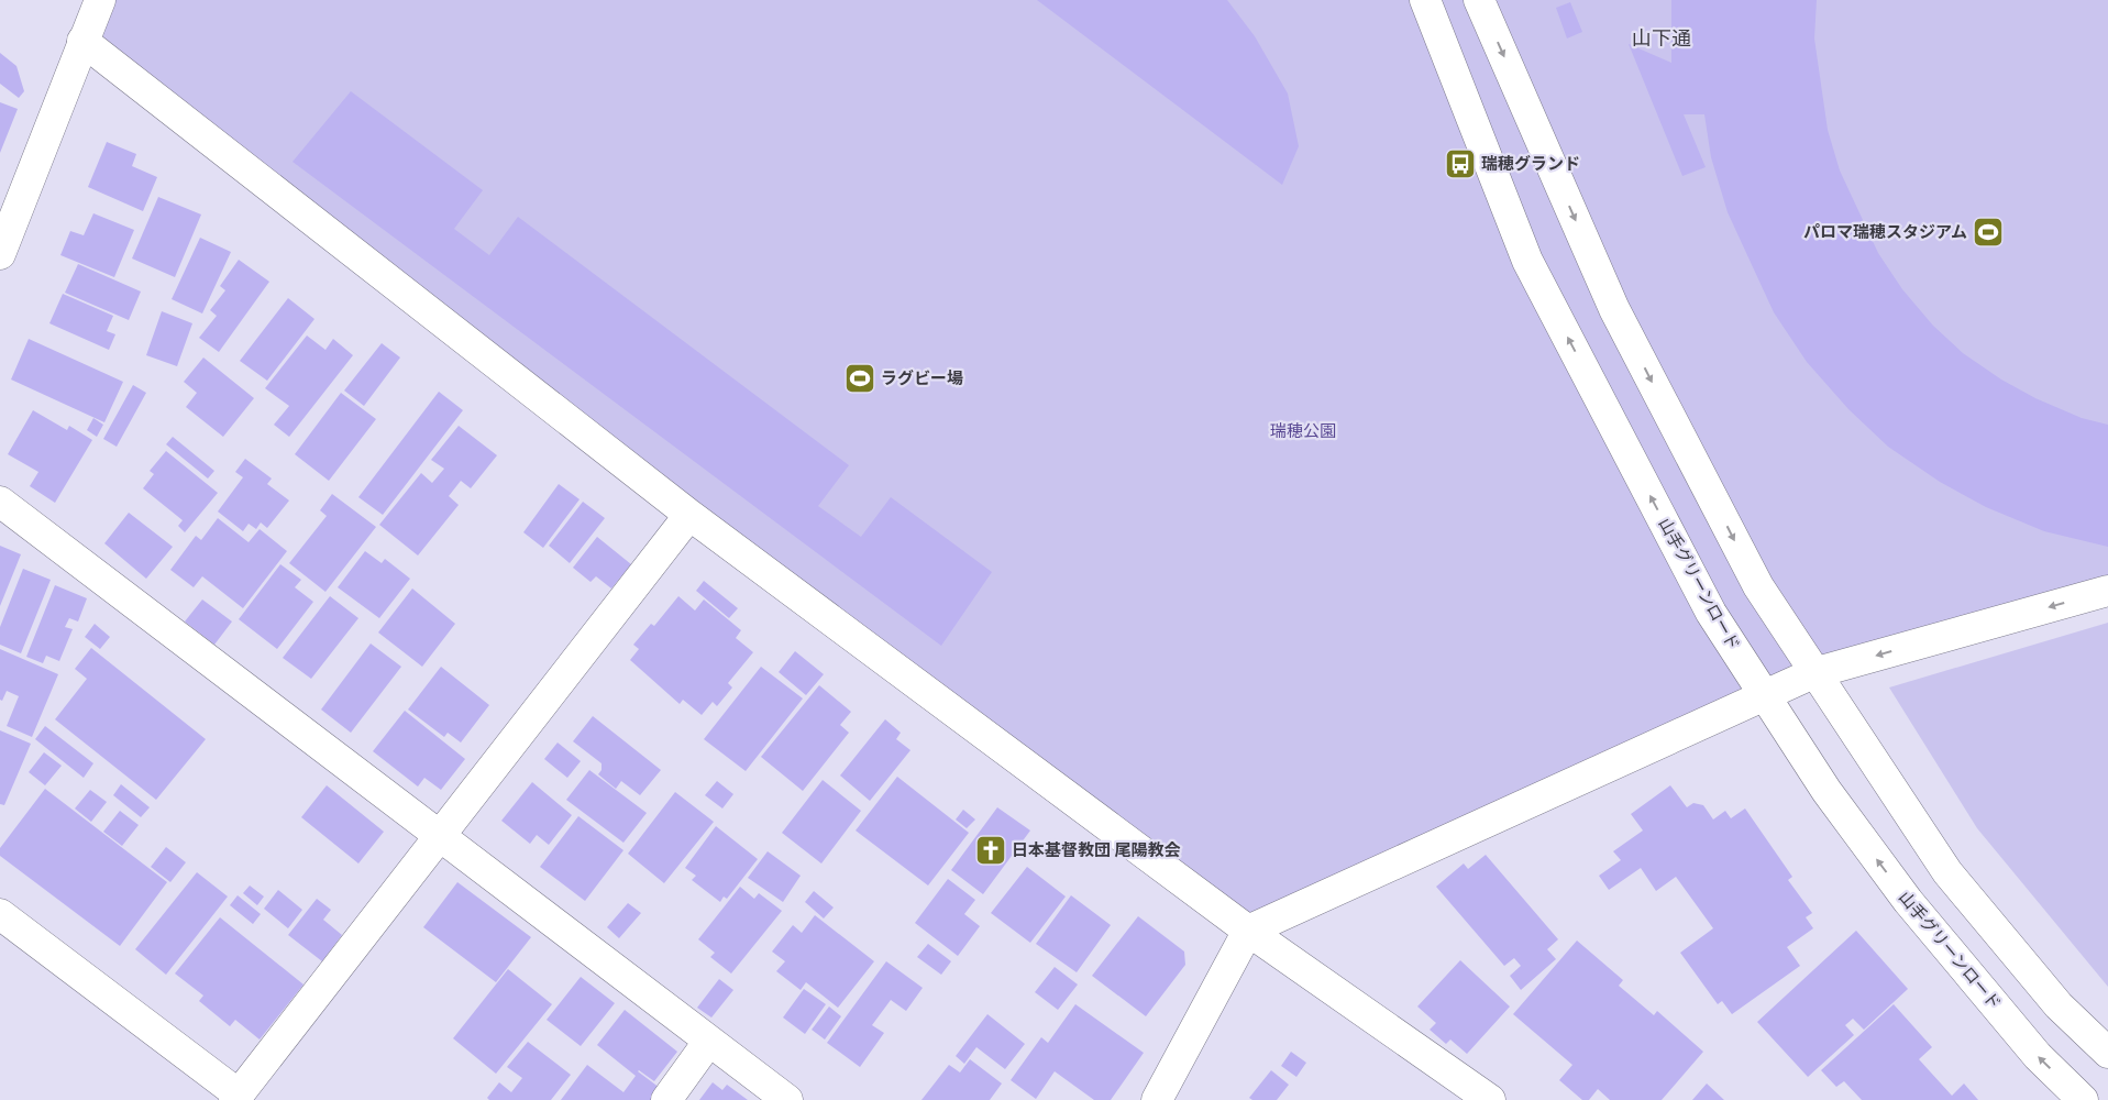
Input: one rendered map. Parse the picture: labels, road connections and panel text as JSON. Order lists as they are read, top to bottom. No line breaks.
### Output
{"streets":{"street":["山手グリーンロード"]},"districts":["山下通"],"parks":["瑞穂公園"],"places":{"bus stop":["瑞穂グランド"],"sports":["パロマ瑞穂スタジアム","ラグビー場"],"church":["日本基督教団 尾陽教会"]}}
